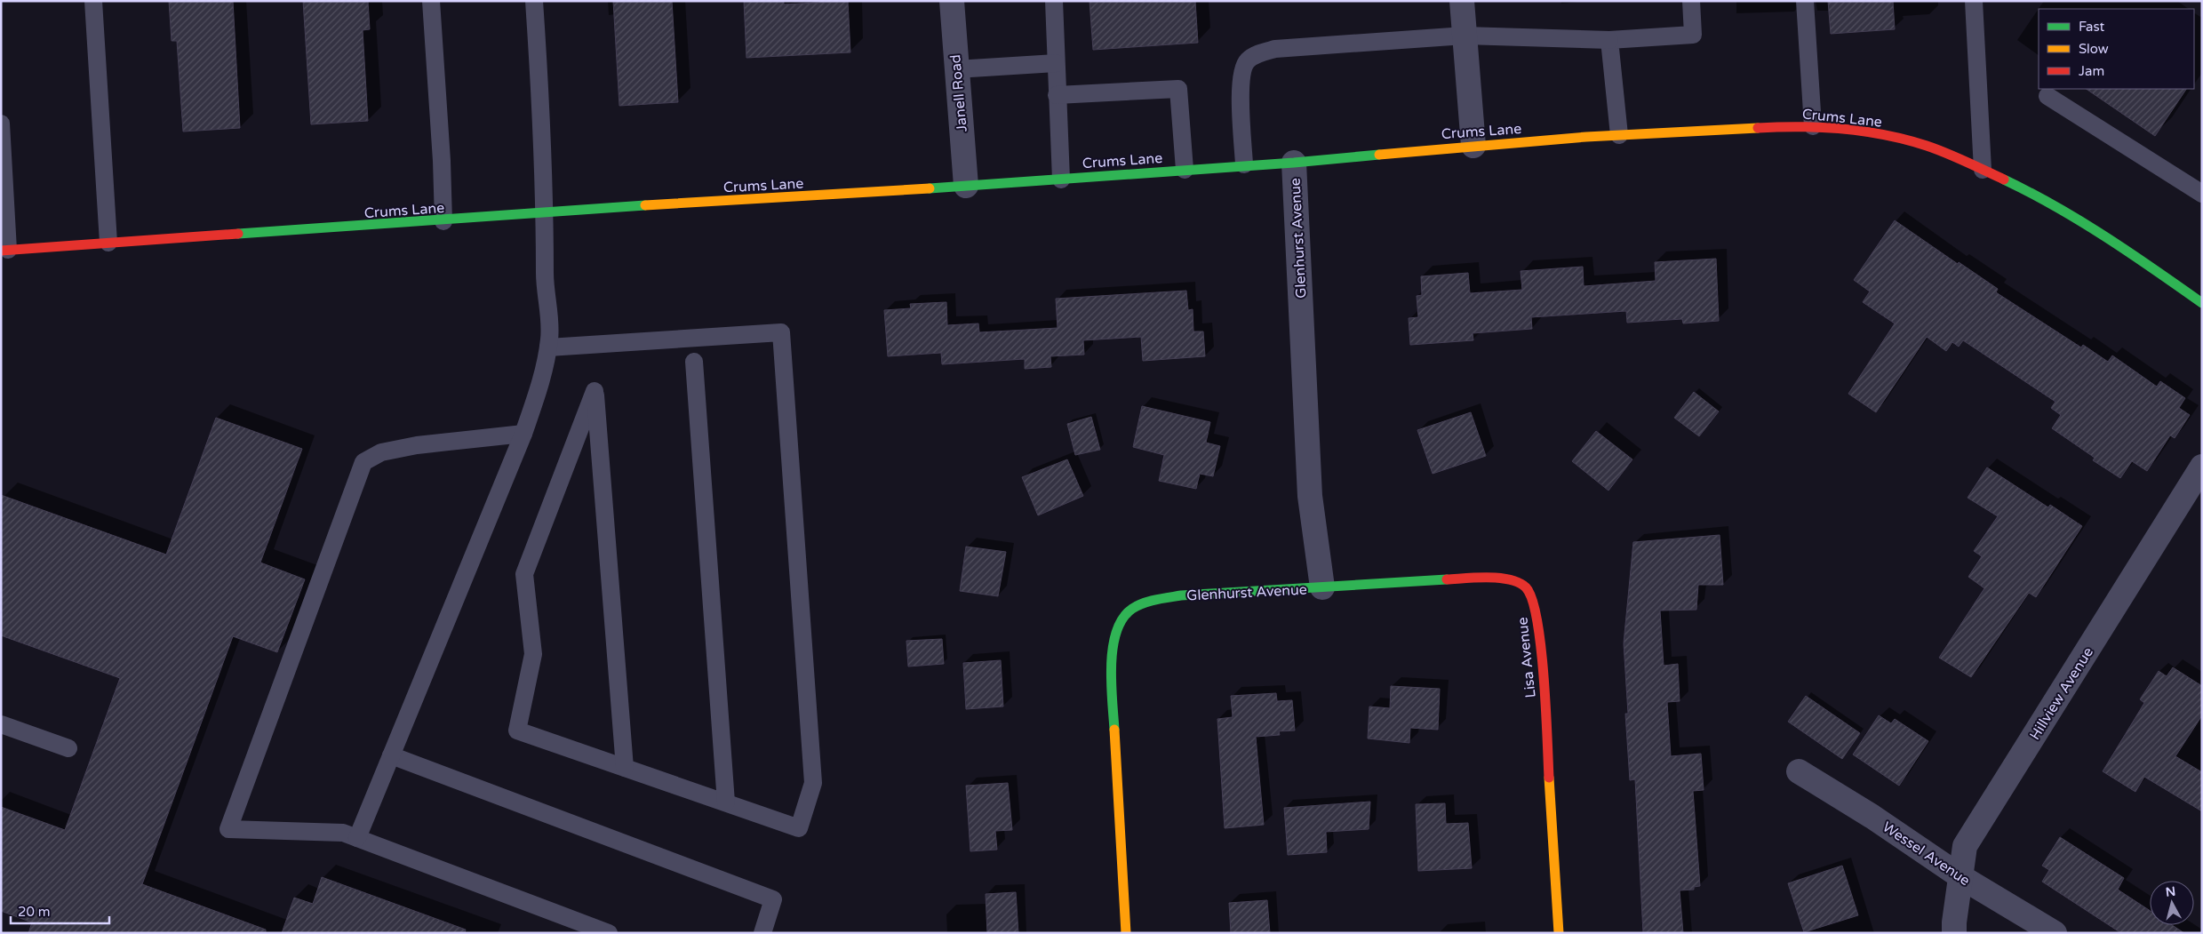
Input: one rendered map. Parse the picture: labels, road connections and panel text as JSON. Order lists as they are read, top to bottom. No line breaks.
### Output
{"streets":{"main road":["Crums Lane","Glenhurst Avenue","Lisa Avenue"],"street":["Janell Road","Hillview Avenue","Wessel Avenue"]},"crossings":[["Janell Road","Crums Lane"],["Crums Lane","Glenhurst Avenue"],["Glenhurst Avenue","Lisa Avenue"],["Hillview Avenue","Wessel Avenue"]],"legend":["Fast","Slow","Jam"],"scale_bar":"20 m","north":"top"}
